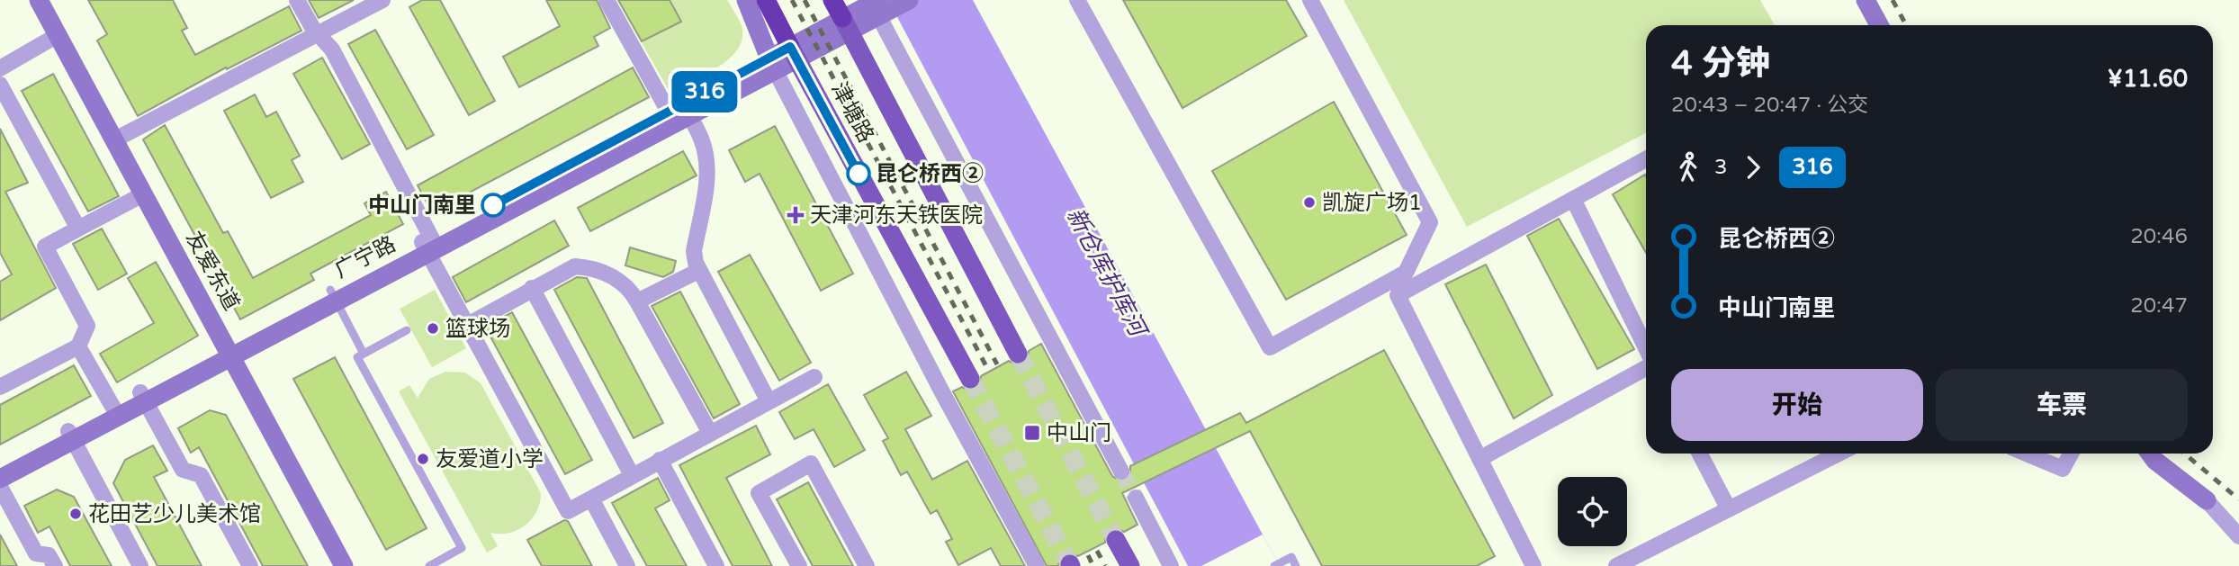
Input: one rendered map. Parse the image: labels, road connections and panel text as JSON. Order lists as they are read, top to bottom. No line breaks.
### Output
{"streets":{"highway":["津塘路"],"street":["广宁路","友爱东道"]},"crossings":[["津塘路","广宁路"],["广宁路","友爱东道"]],"water":["新仓库护库河"],"places":{"other":["昆仑桥西②","凯旋广场1","中山门南里","篮球场","友爱道小学","花田艺少儿美术馆"],"health":["天津河东天铁医院"],"transit":["中山门"]},"lines":["bus line 316"],"page":{"on_map":"316","heading":["4 分钟","20:43 – 20:47 · 公交","¥11.60"],"legs":["3","316"],"list":[{"name":"昆仑桥西②","value":"20:46"},{"name":"中山门南里","value":"20:47"}],"buttons":["开始","车票"]}}
